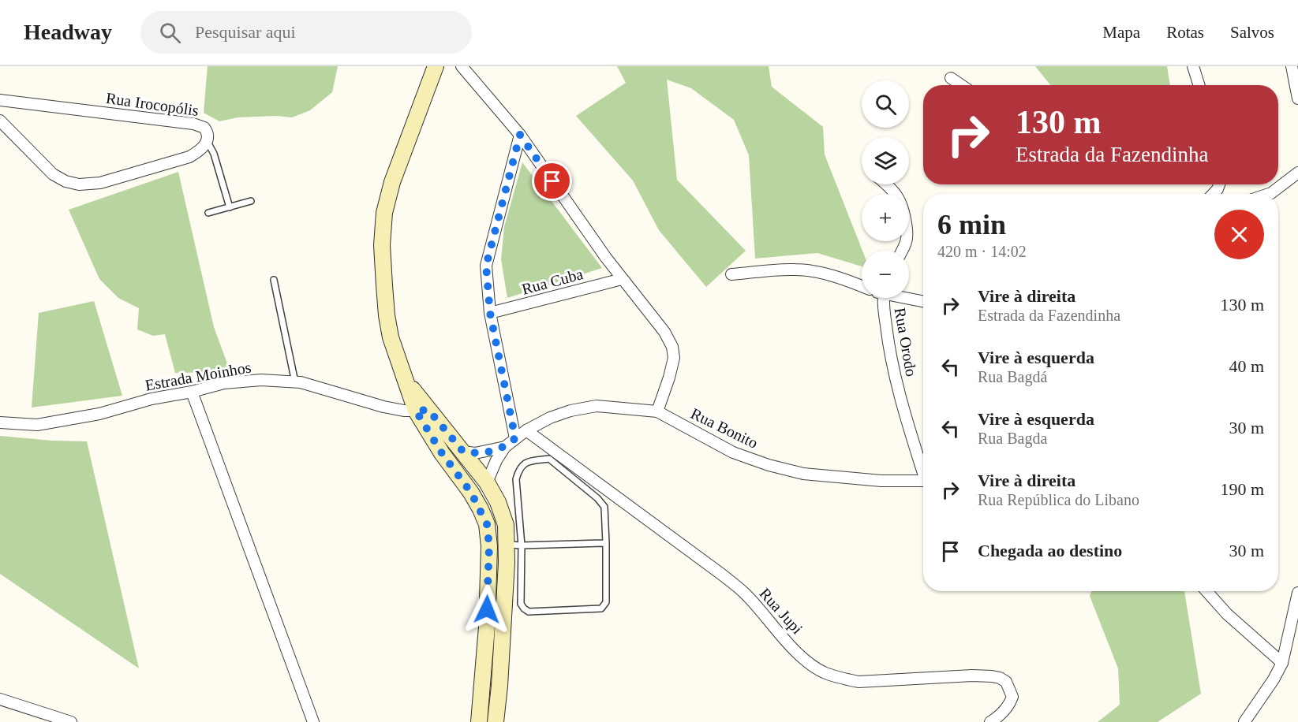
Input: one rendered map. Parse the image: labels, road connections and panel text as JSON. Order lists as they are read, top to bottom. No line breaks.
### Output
{"streets":{"street":["Rua Irocopólis","Rua Cuba","Rua Orodo","Estrada Moinhos","Rua Bonito","Rua Jupi"]},"crossings":[["Rua Bonito","Rua Jupi"]],"page":{"header":"Headway","search":"Pesquisar aqui","nav":["Mapa","Rotas","Salvos"],"map_buttons":["+","−"],"turn":["130 m","Estrada da Fazendinha"],"heading":["6 min","420 m · 14:02"],"list":[{"name":"Vire à direita","note":"Estrada da Fazendinha","value":"130 m"},{"name":"Vire à esquerda","note":"Rua Bagdá","value":"40 m"},{"name":"Vire à esquerda","note":"Rua Bagda","value":"30 m"},{"name":"Vire à direita","note":"Rua República do Libano","value":"190 m"},{"name":"Chegada ao destino","value":"30 m"}]}}
